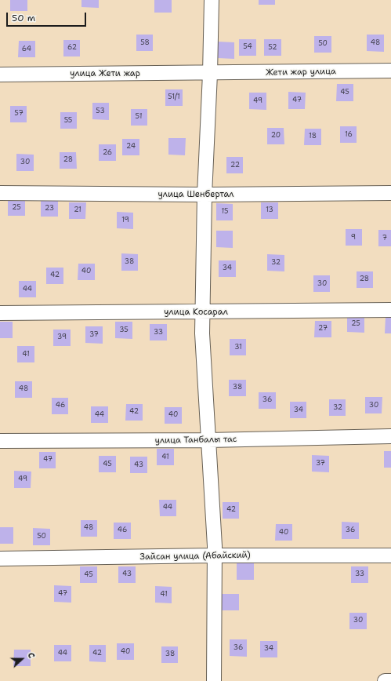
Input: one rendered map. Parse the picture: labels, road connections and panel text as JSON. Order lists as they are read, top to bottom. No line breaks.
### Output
{"streets":{"street":["Жети жар улица","улица Жети жар","улица Шенбертал","улица Косарал","улица Танбалы тас","Зайсан улица (Абайский)"]},"crossings":[["Жети жар улица","улица Жети жар"]],"house_numbers":["58","48","50","54","62","52","64","45","51/1","47","49","53","57","51","55","16","20","18","24","26","28","30","22","25","23","21","13","15","19","9","7","38","32","34","40","42","28","30","44","25","27","35","33","37","39","31","41","38","48","36","46","30","32","34","42","44","40","41","47","37","45","43","49","44","42","48","46","36","40","50","43","33","45","47","41","30","36","34","40","44","42","38"],"scale_bar":"50 m","north":"right"}
